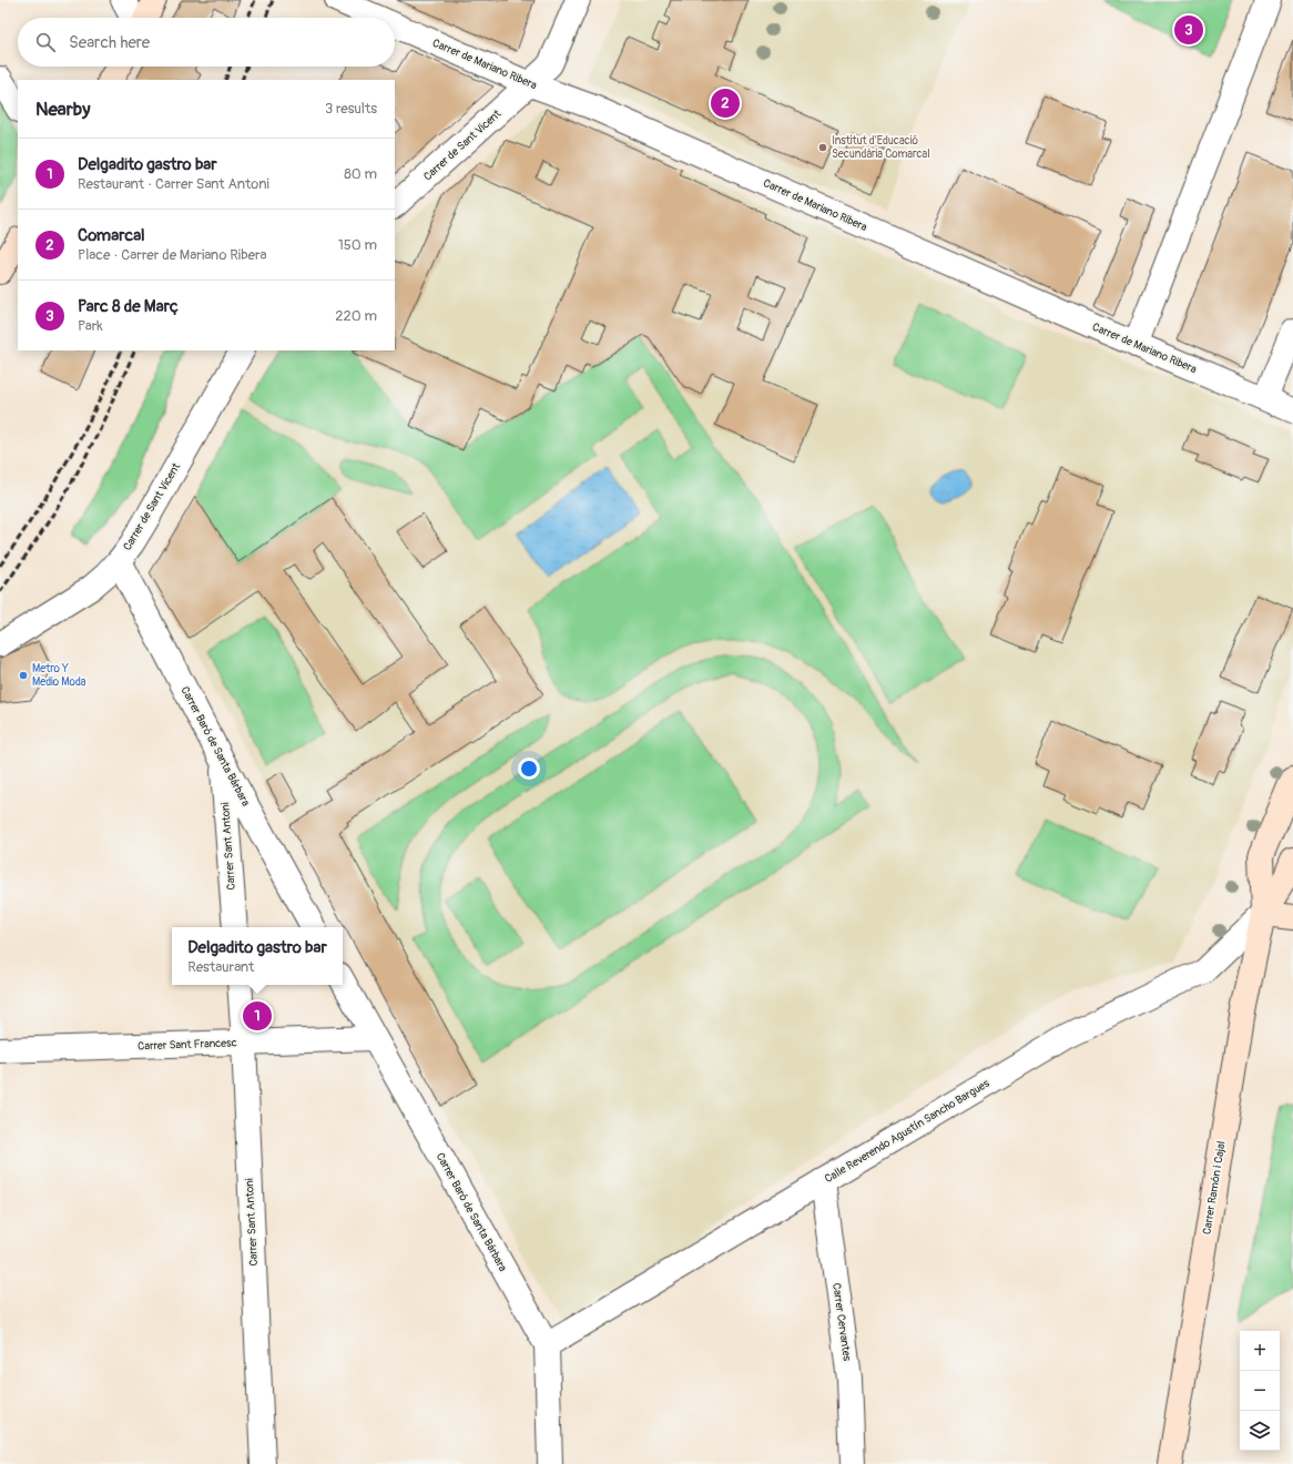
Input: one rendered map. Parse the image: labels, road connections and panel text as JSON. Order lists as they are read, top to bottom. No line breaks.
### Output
{"streets":{"street":["Carrer de Mariano Ribera","Carrer de Sant Vicent","Carrer Baró de Santa Bárbara","Carrer Sant Antoni","Carrer Sant Francesc","Calle Reverendo Agustín Sancho Bargues","Carrer Ramón i Cajal","Carrer Cervantes"]},"crossings":[["Carrer de Mariano Ribera","Carrer de Sant Vicent"],["Carrer de Sant Vicent","Carrer Baró de Santa Bárbara"],["Carrer Baró de Santa Bárbara","Carrer Sant Antoni"],["Carrer Baró de Santa Bárbara","Carrer Sant Francesc"],["Carrer Baró de Santa Bárbara","Calle Reverendo Agustín Sancho Bargues"],["Carrer Sant Antoni","Carrer Sant Francesc"],["Calle Reverendo Agustín Sancho Bargues","Carrer Ramón i Cajal"],["Calle Reverendo Agustín Sancho Bargues","Carrer Cervantes"]],"places":["Institut d'Educació Secundària Comarcal","Metro Y Medio Moda"],"page":{"pins":["3","2","1"],"search":"Search here","heading":["Nearby","3 results"],"list":[{"mark":"1","name":"Delgadito gastro bar","note":"Restaurant · Carrer Sant Antoni","value":"80 m"},{"mark":"2","name":"Comarcal","note":"Place · Carrer de Mariano Ribera","value":"150 m"},{"mark":"3","name":"Parc 8 de Març","note":"Park","value":"220 m"}],"popup":["Delgadito gastro bar","Restaurant"],"map_buttons":["+","−"]}}
